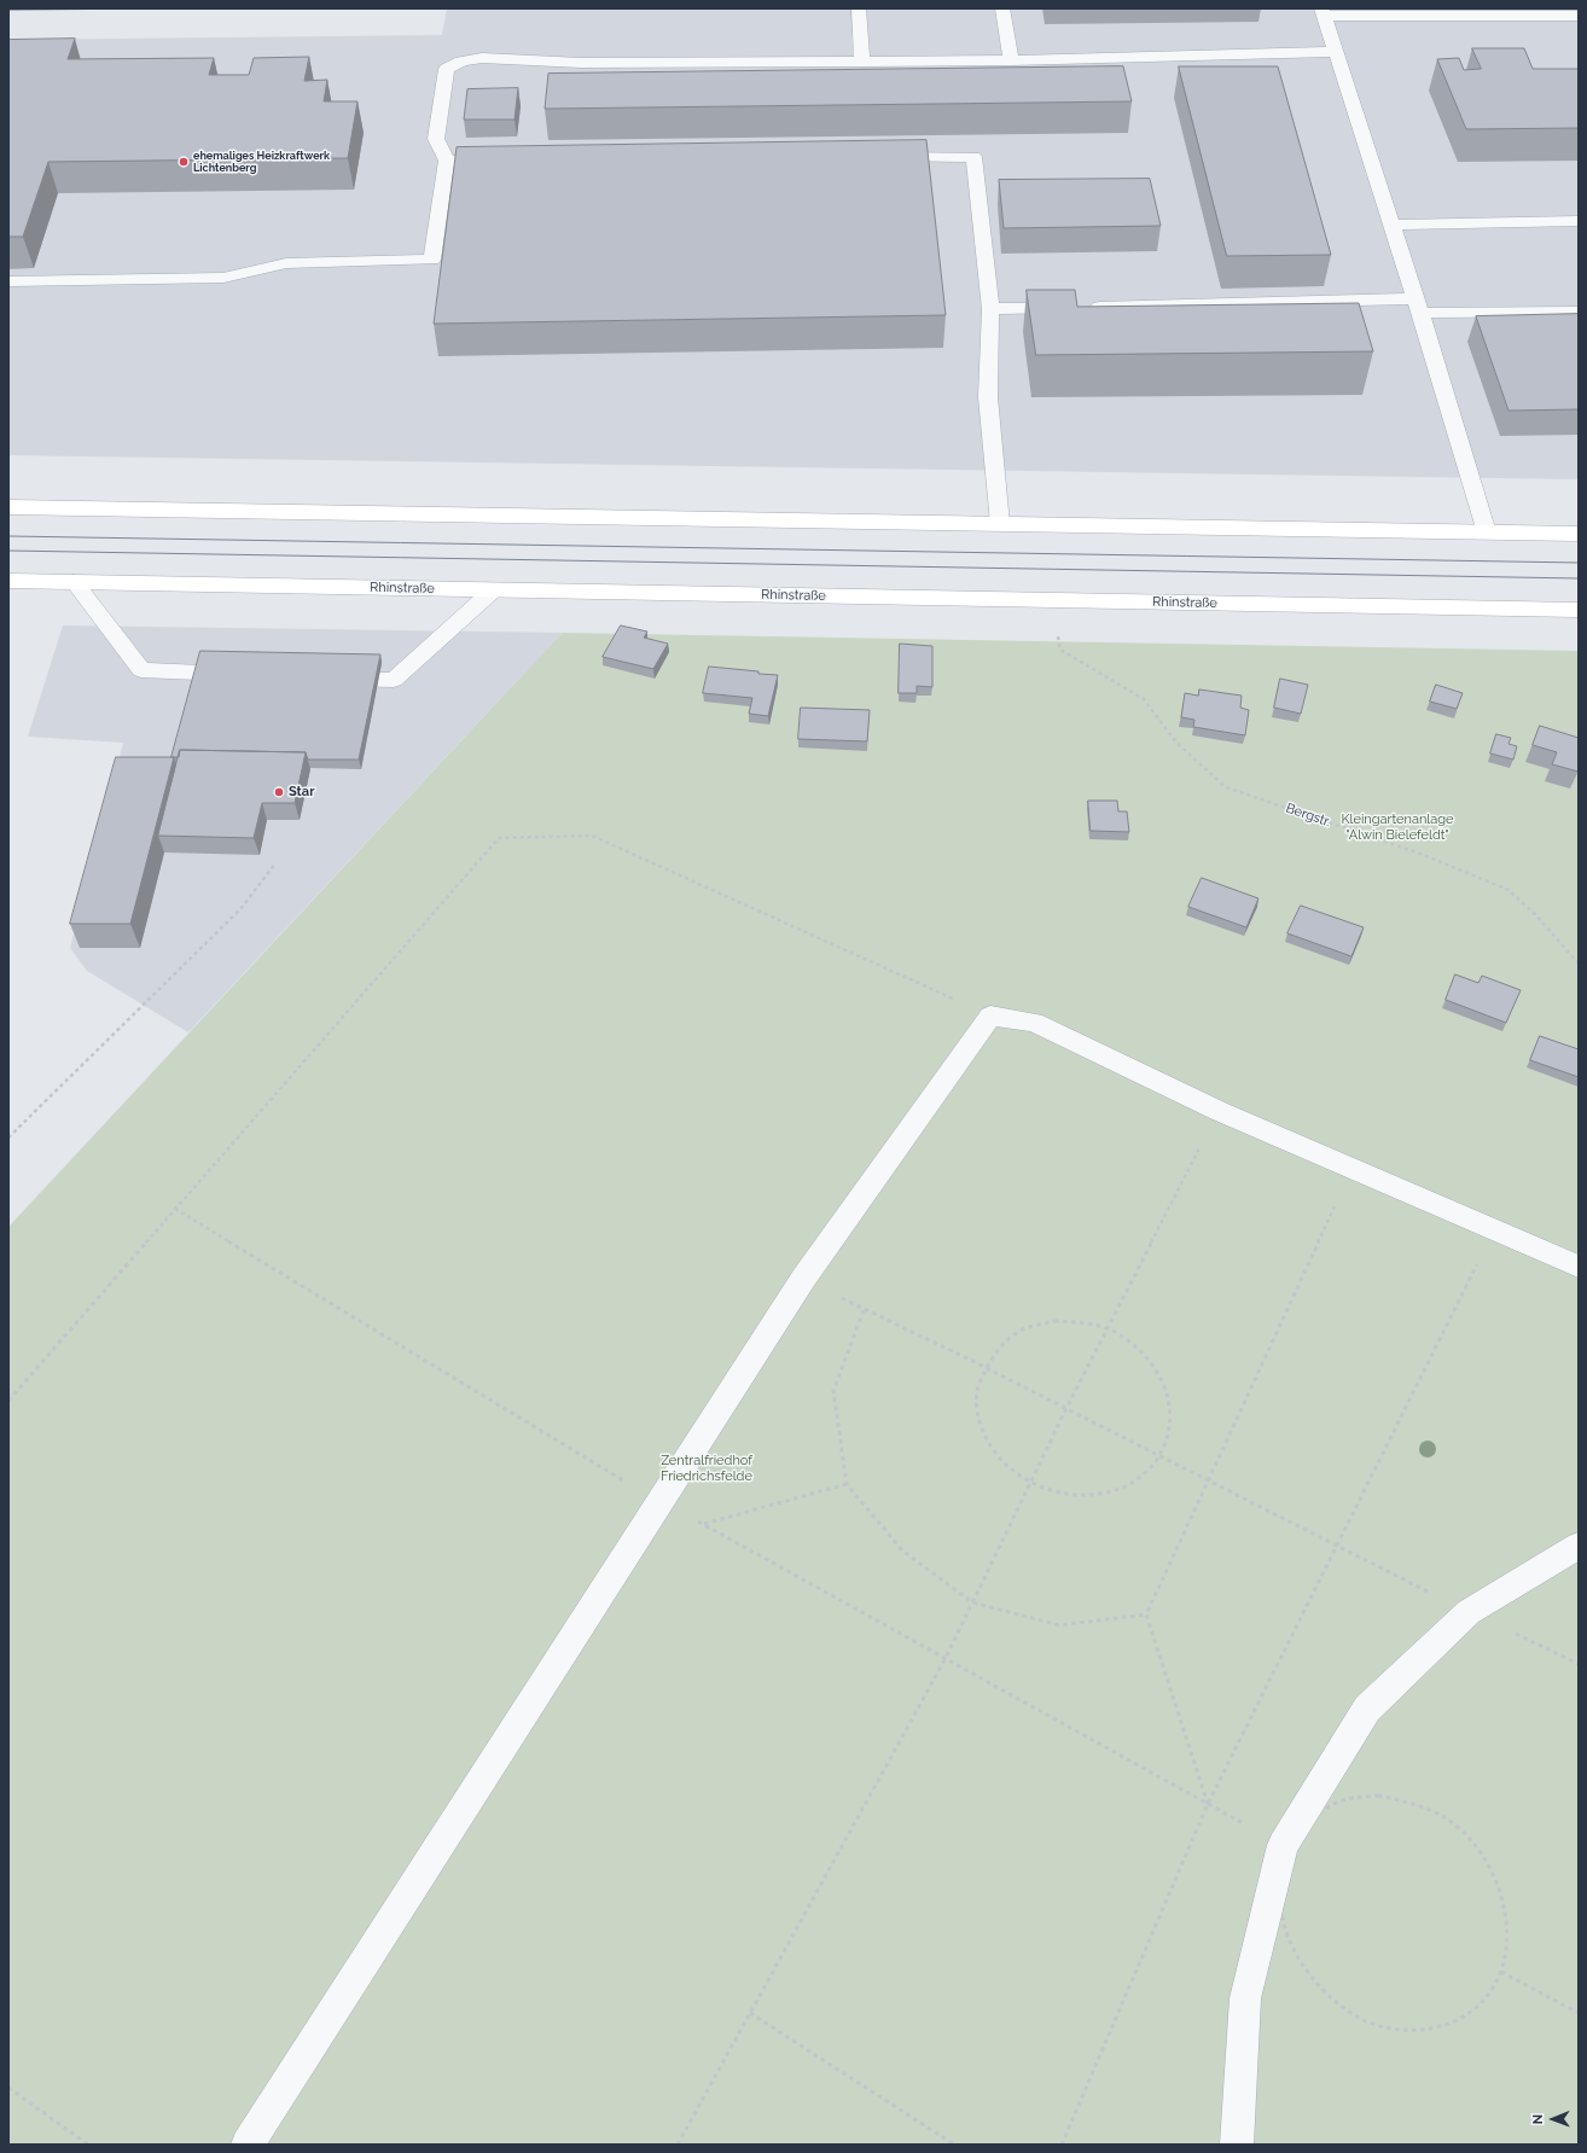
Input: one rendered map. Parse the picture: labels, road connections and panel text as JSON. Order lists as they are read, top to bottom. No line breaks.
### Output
{"streets":{"main road":["Rhinstraße"],"path":["Bergstr."]},"parks":["Kleingartenanlage \"Alwin Bielefeldt\"","Zentralfriedhof Friedrichsfelde"],"places":["ehemaliges Heizkraftwerk Lichtenberg","Star"],"north":"left"}
